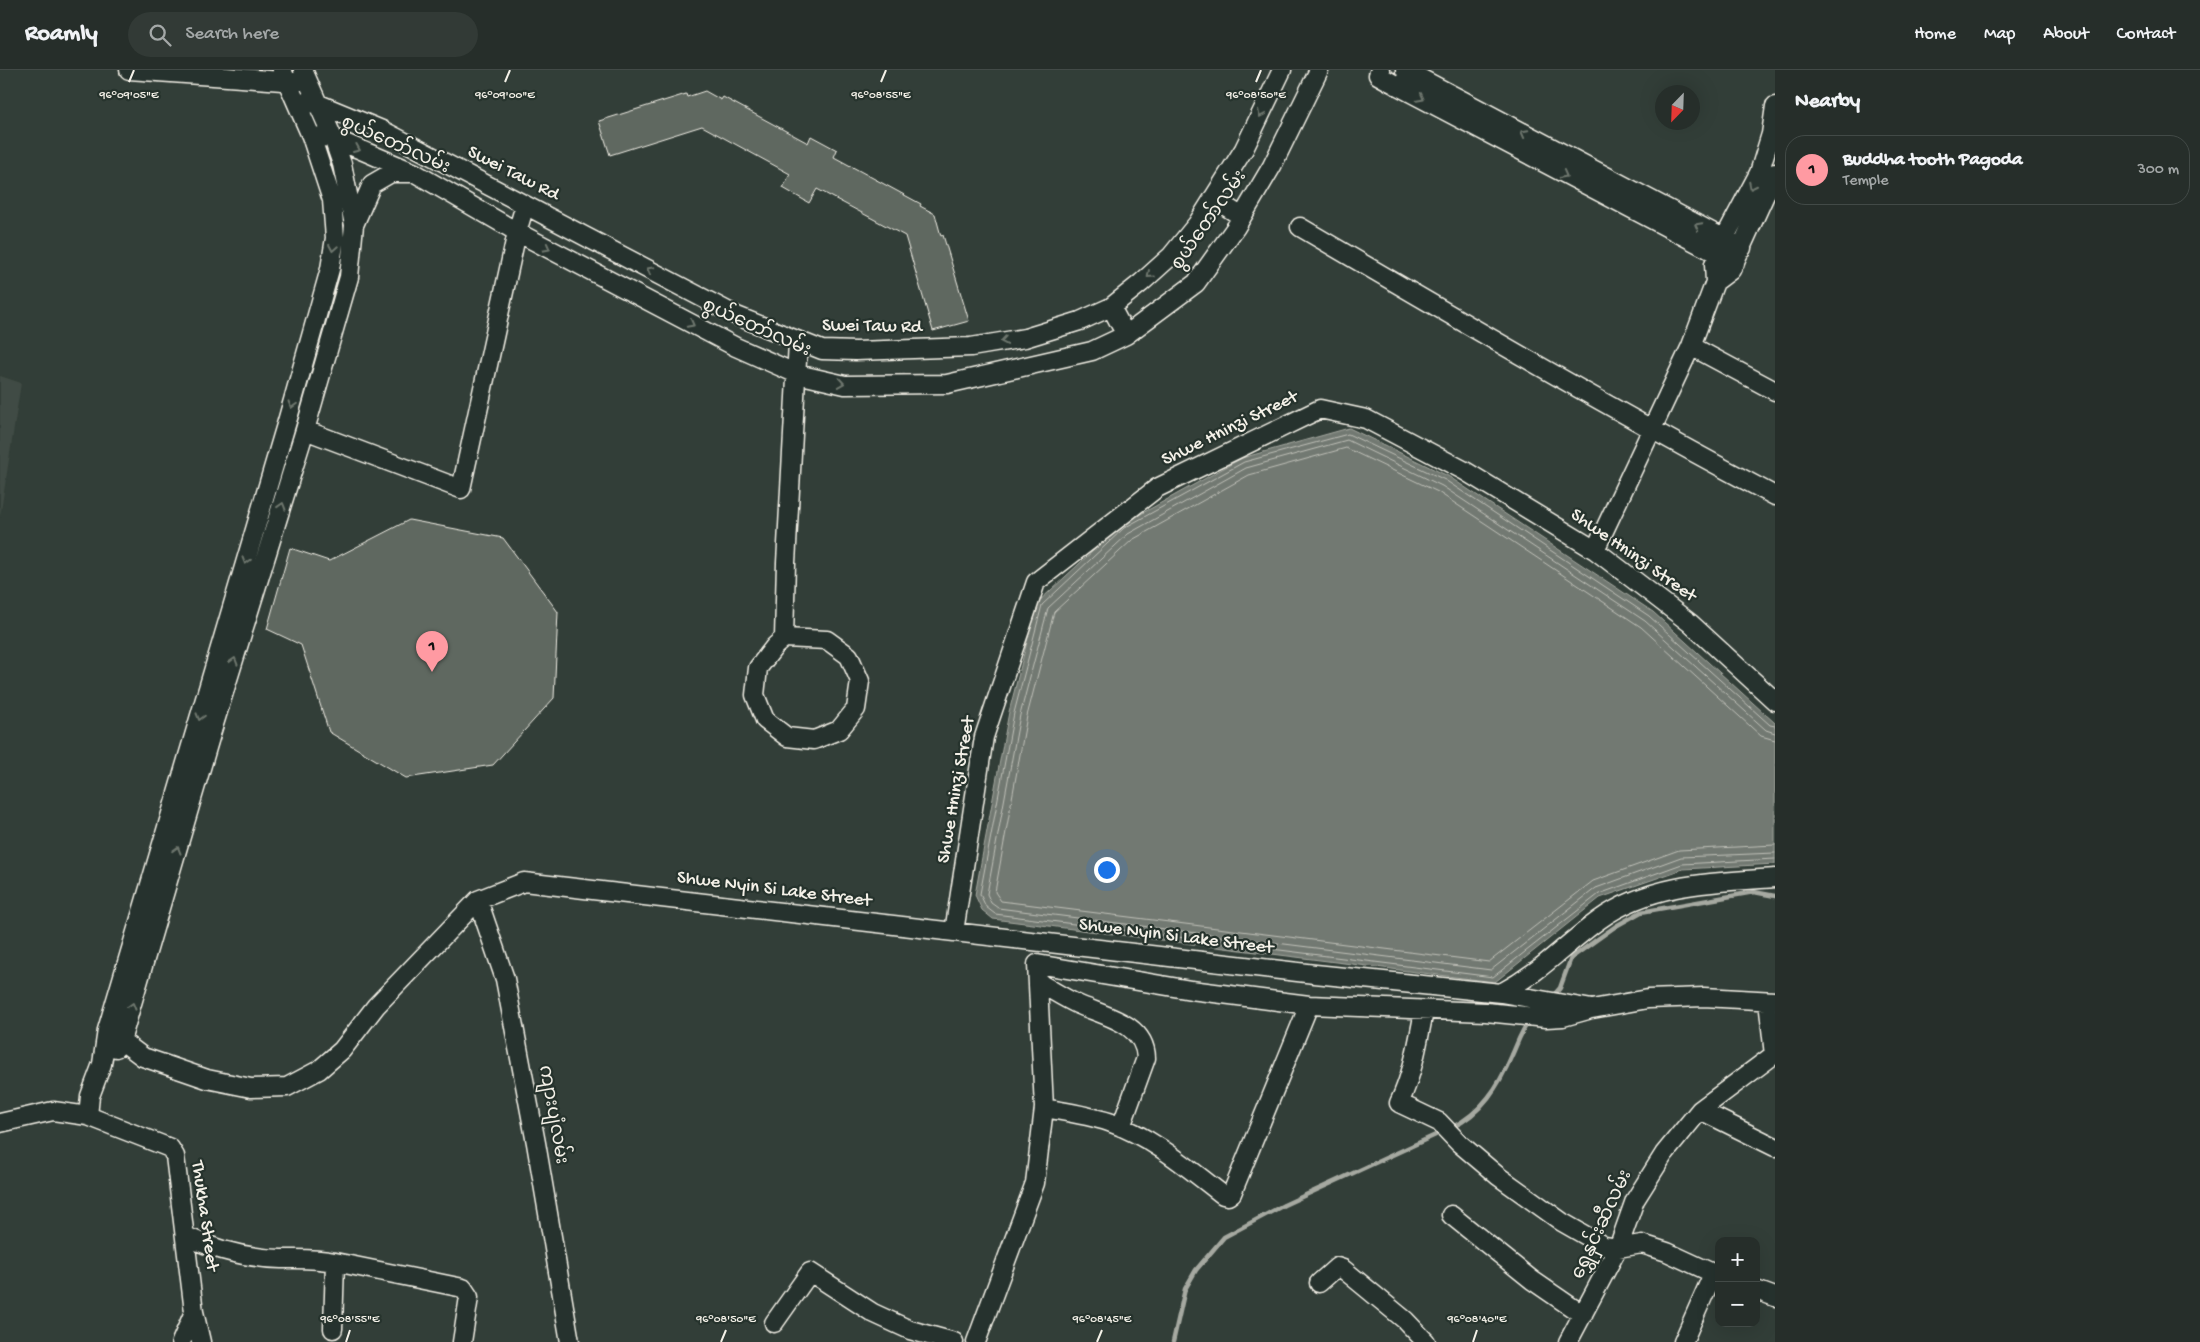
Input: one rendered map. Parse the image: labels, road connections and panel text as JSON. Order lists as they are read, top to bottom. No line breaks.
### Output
{"streets":{"street":["စွယ်တော်လမ်း","Swei Taw Rd","Shwe Hninzi Street","Shwe Nyin Si Lake Street","ကျားပျံလမ်း","Thukha Street","ရွှေနှင်းဆီလမ်း"]},"crossings":[["Shwe Hninzi Street","Shwe Nyin Si Lake Street"],["Shwe Nyin Si Lake Street","ကျားပျံလမ်း"]],"one_way":["စွယ်တော်လမ်း","Swei Taw Rd"],"north":"bottom left","page":{"header":"Roamly","search":"Search here","nav":["Home","Map","About","Contact"],"heading":"Nearby","list":[{"mark":"1","name":"Buddha tooth Pagoda","note":"Temple","value":"300 m"}],"pins":"1","map_buttons":["+","−"]},"coordinates":["96°09'05\"E","96°09'00\"E","96°08'55\"E","96°08'50\"E","96°08'45\"E","96°08'40\"E"]}
